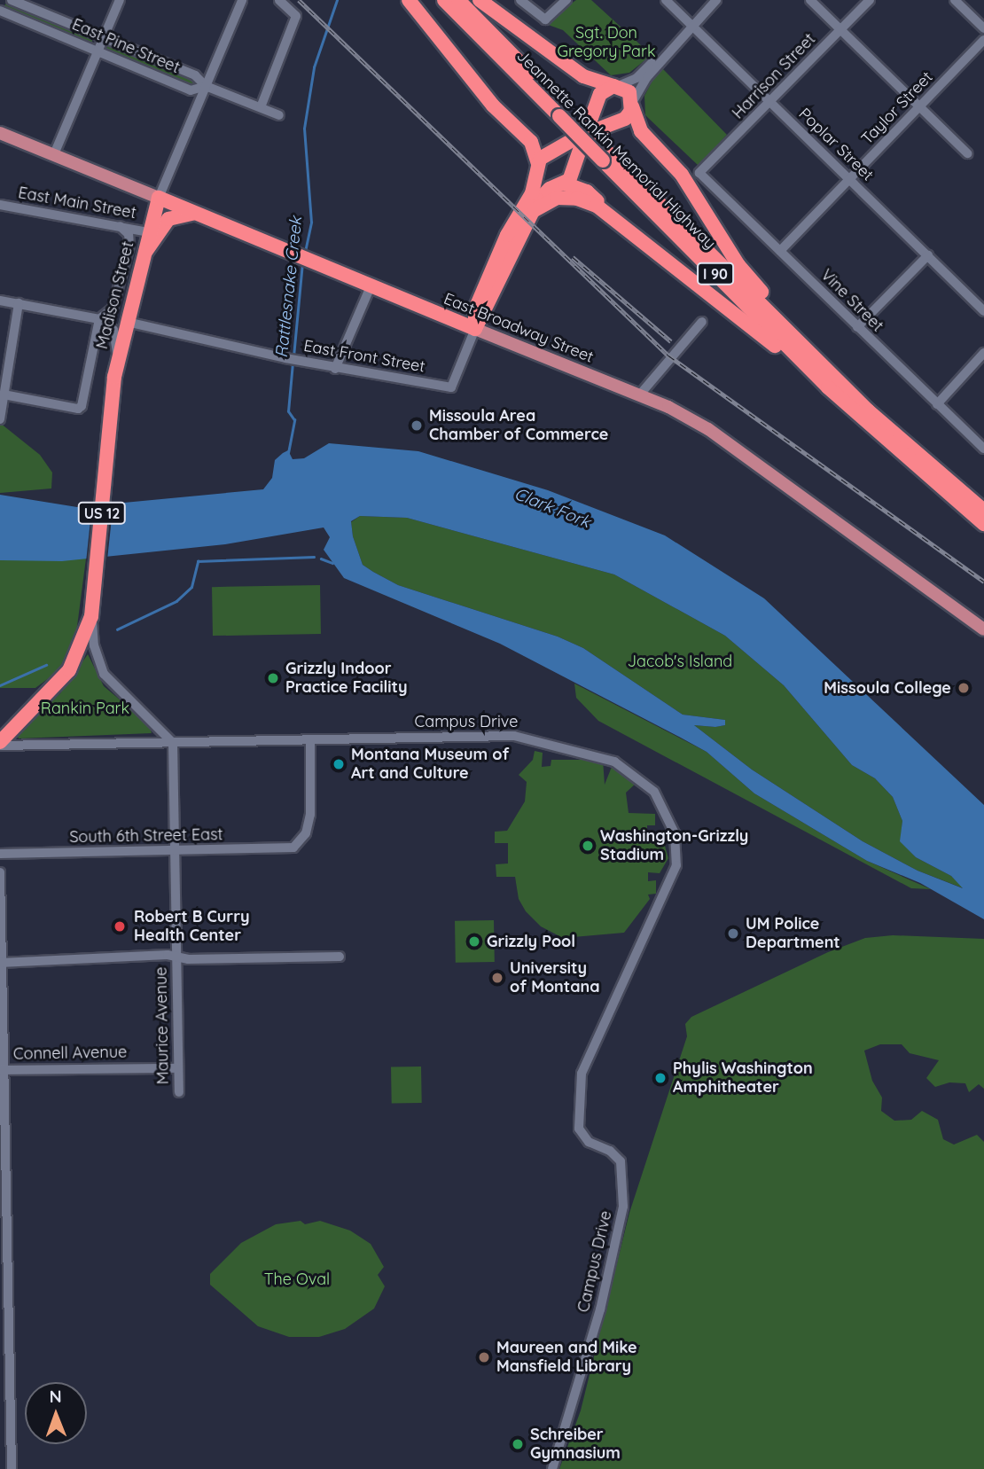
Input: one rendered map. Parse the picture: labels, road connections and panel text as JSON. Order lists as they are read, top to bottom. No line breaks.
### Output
{"streets":{"highway":["Jeannette Rankin Memorial Highway","I 90","Madison Street","East Broadway Street","US 12"],"street":["East Pine Street","Harrison Street","Taylor Street","Poplar Street","East Main Street","Vine Street","East Front Street","Campus Drive","South 6th Street East","Maurice Avenue","Connell Avenue"]},"crossings":[["East Pine Street","Madison Street"],["Harrison Street","Poplar Street"],["Harrison Street","Vine Street"],["Taylor Street","Poplar Street"],["Taylor Street","Vine Street"],["East Main Street","Madison Street"],["Madison Street","East Broadway Street"],["Madison Street","East Front Street"],["Madison Street","US 12"],["East Broadway Street","East Front Street"],["East Broadway Street","US 12"],["US 12","Maurice Avenue"],["Campus Drive","South 6th Street East"],["South 6th Street East","Maurice Avenue"],["Maurice Avenue","Connell Avenue"]],"water":["Rattlesnake Creek","Clark Fork"],"parks":["Sgt. Don Gregory Park","Jacob's Island","Rankin Park","The Oval"],"places":["Missoula Area Chamber of Commerce","Grizzly Indoor Practice Facility","Missoula College","Montana Museum of Art and Culture","Washington-Grizzly Stadium","Robert B Curry Health Center","UM Police Department","Grizzly Pool","University of Montana","Phylis Washington Amphitheater","Maureen and Mike Mansfield Library","Schreiber Gymnasium"],"north":"top"}
